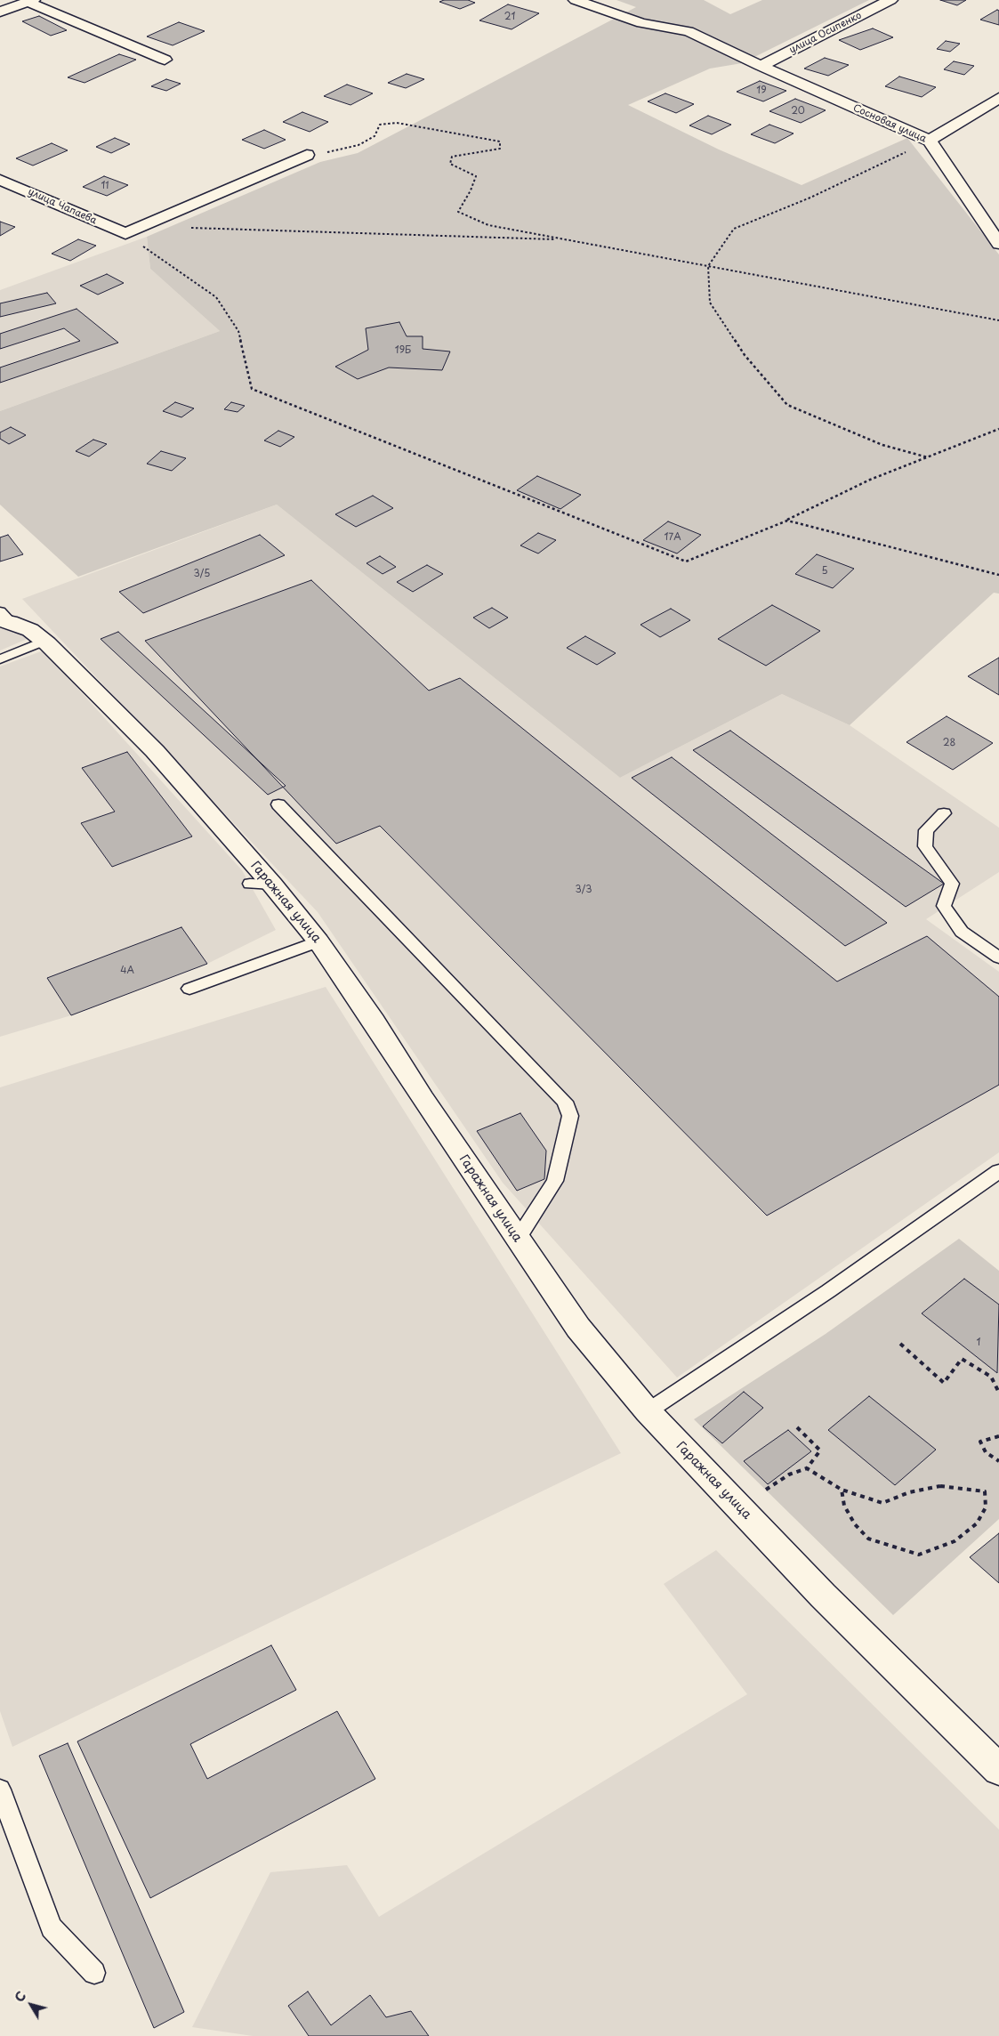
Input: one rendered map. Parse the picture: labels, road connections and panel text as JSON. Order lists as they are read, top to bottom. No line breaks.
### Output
{"streets":{"street":["улица Осипенко","Сосновая улица","улица Чапаева","Гаражная улица"]},"crossings":[["улица Осипенко","Сосновая улица"]],"house_numbers":["21","19","20","11","19Б","17А","5","3/5","28","3/3","4А","1"],"north":"top left"}
